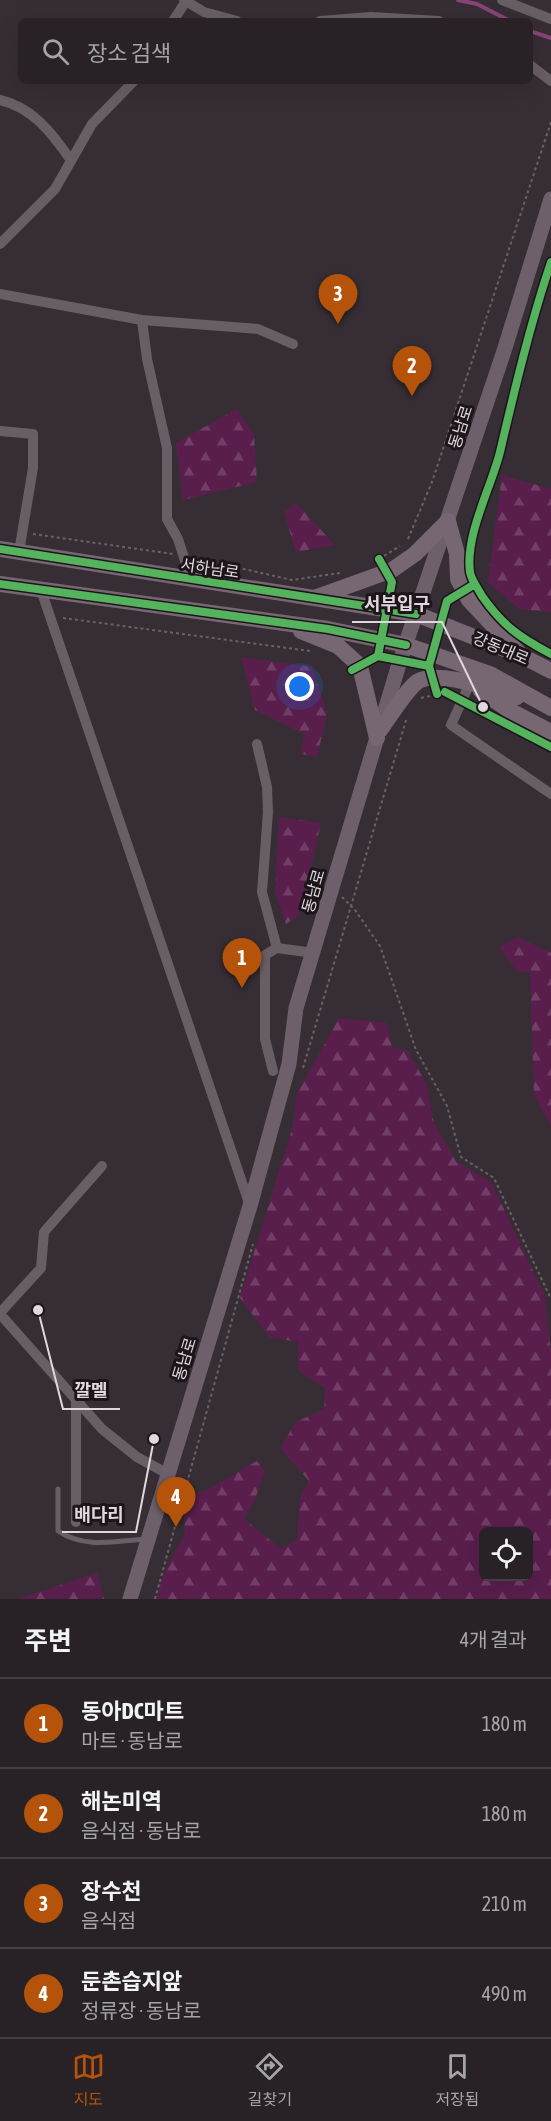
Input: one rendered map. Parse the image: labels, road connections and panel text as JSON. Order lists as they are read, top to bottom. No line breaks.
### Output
{"streets":{"main road":["동남로","서하남로","강동대로"]},"crossings":[["동남로","서하남로"],["동남로","강동대로"],["서하남로","강동대로"]],"places":["서부입구","깔멜","배다리"],"page":{"search":"장소 검색","pins":["3","2","1","4"],"heading":["주변","4개 결과"],"list":[{"mark":"1","name":"동아DC마트","note":"마트 · 동남로","value":"180 m"},{"mark":"2","name":"해논미역","note":"음식점 · 동남로","value":"180 m"},{"mark":"3","name":"장수천","note":"음식점","value":"210 m"},{"mark":"4","name":"둔촌습지앞","note":"정류장 · 동남로","value":"490 m"}],"nav":["지도","길찾기","저장됨"]}}
